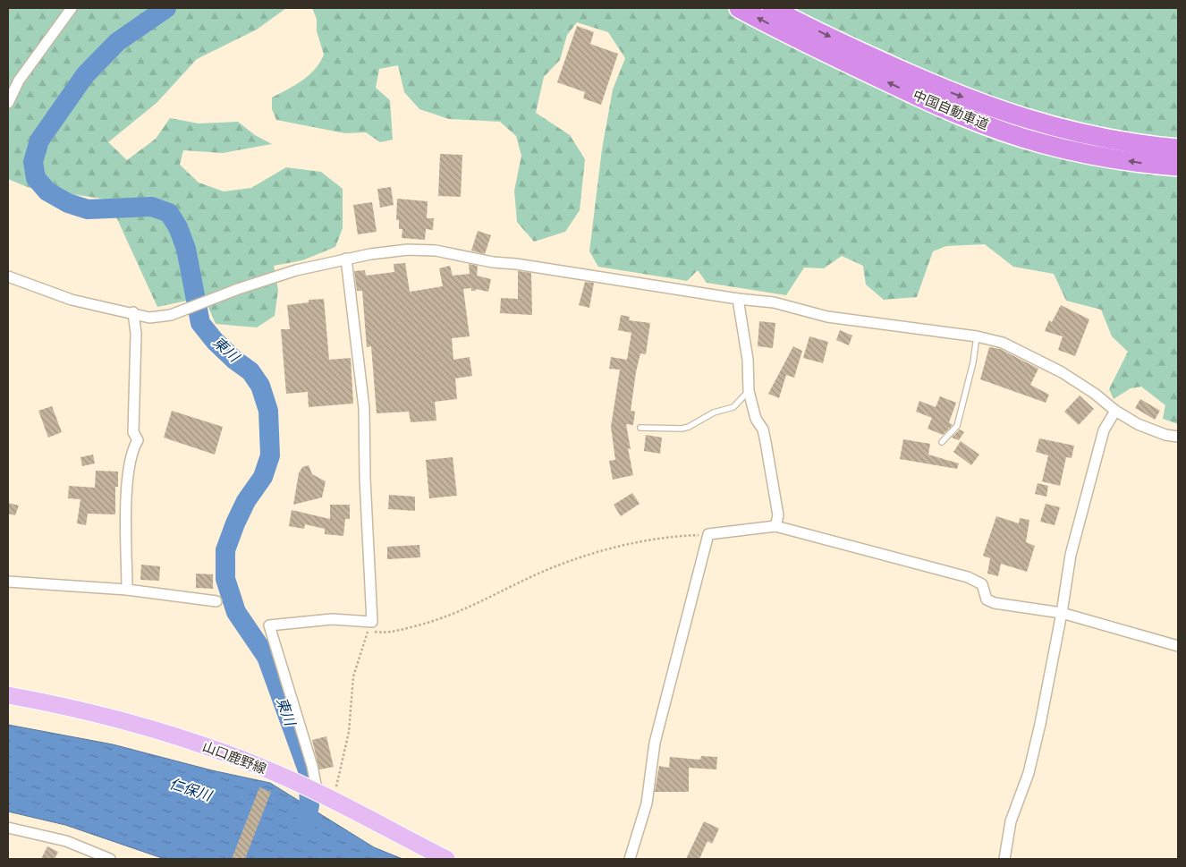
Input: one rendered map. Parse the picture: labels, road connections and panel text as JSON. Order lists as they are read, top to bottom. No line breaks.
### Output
{"streets":{"highway":["中国自動車道"],"main road":["山口鹿野線"]},"water":["東川","仁保川"]}
